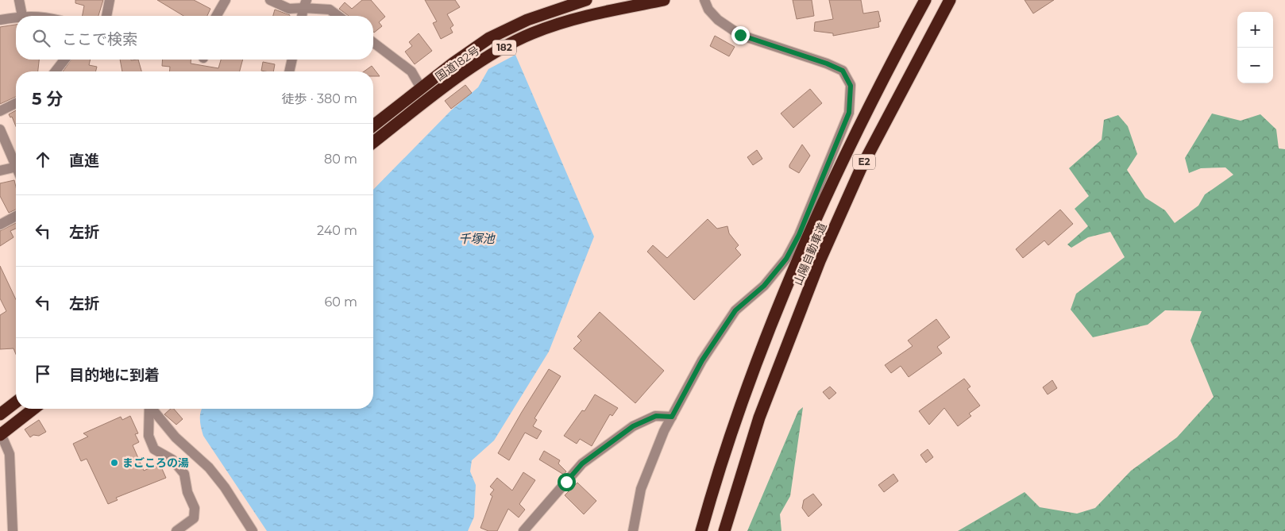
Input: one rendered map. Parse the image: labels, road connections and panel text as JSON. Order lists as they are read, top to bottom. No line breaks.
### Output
{"streets":{"highway":["182","国道182号","E2","山陽自動車道"]},"water":["千塚池"],"places":["まごころの湯"],"page":{"map_buttons":["+","−"],"search":"ここで検索","heading":["5 分","徒歩 · 380 m"],"list":[["直進","80 m"],["左折","240 m"],["左折","60 m"],"目的地に到着"]}}
